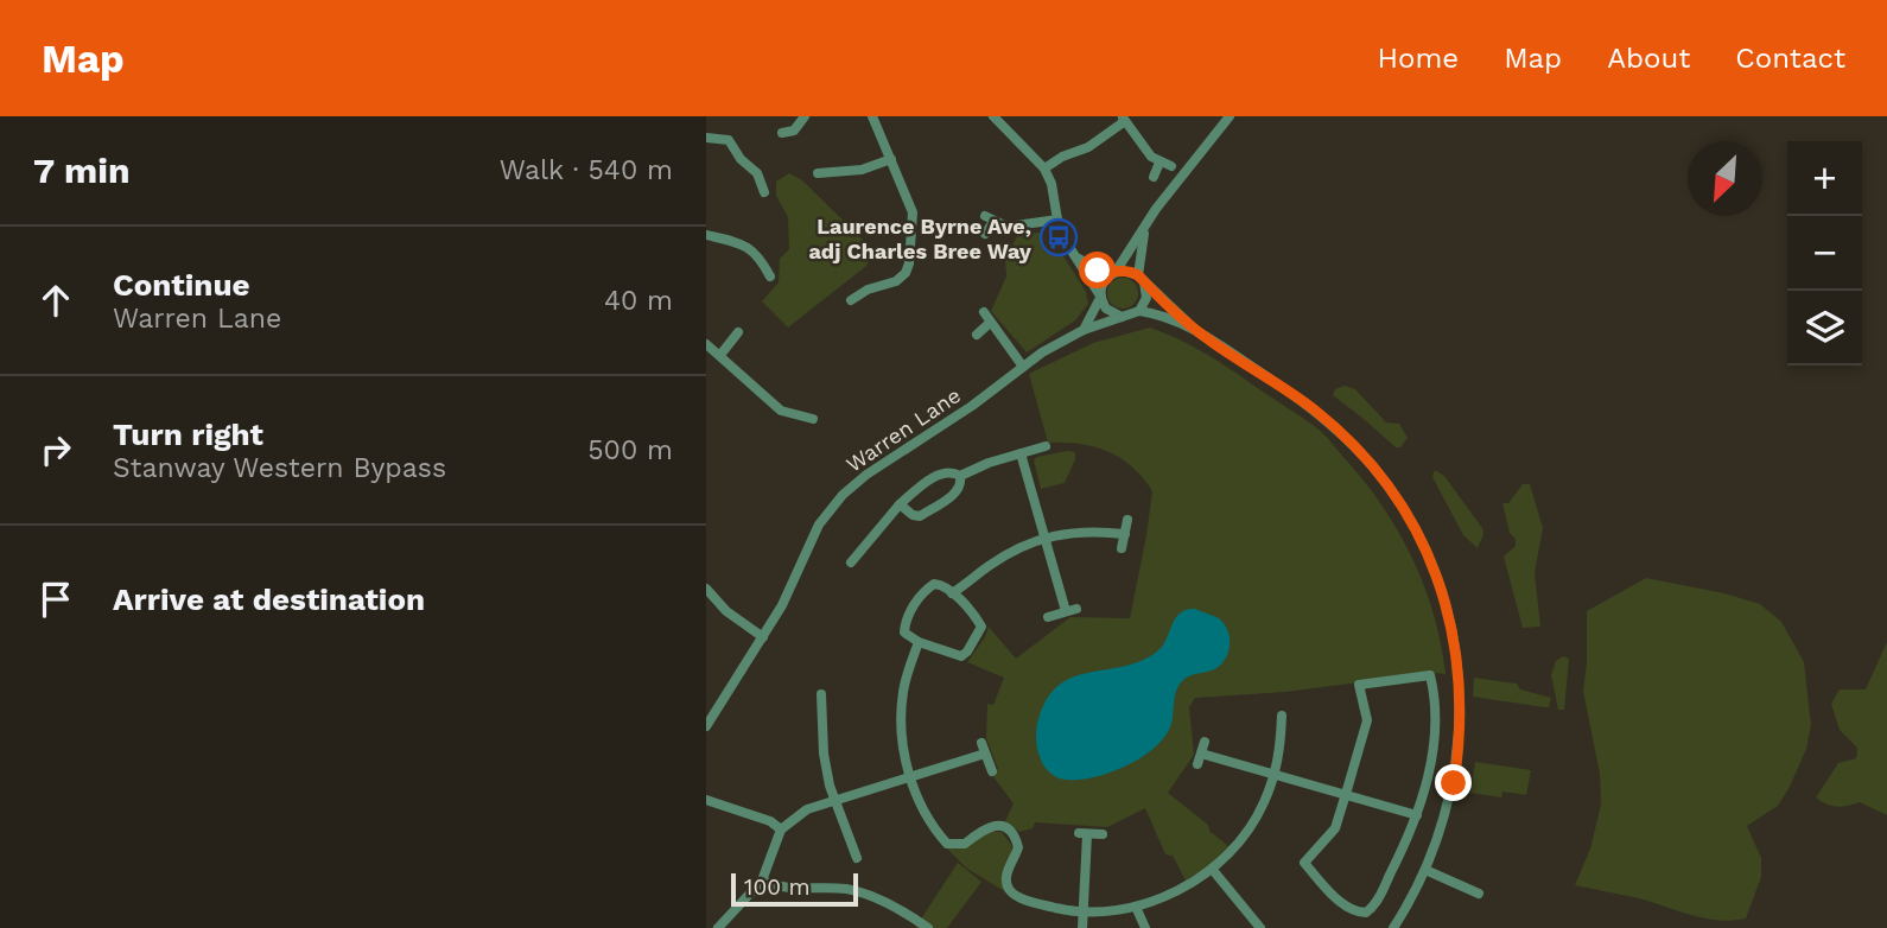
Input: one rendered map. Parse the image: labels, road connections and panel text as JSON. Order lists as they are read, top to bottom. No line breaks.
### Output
{"streets":{"street":["Warren Lane"]},"places":{"bus stop":["Laurence Byrne Ave, adj Charles Bree Way"]},"scale_bar":"100 m","north":"bottom left","page":{"header":"Map","nav":["Home","Map","About","Contact"],"heading":["7 min","Walk · 540 m"],"map_buttons":["+","−"],"list":[["Continue","Warren Lane","40 m"],["Turn right","Stanway Western Bypass","500 m"],"Arrive at destination"],"scale":"100 m"}}
